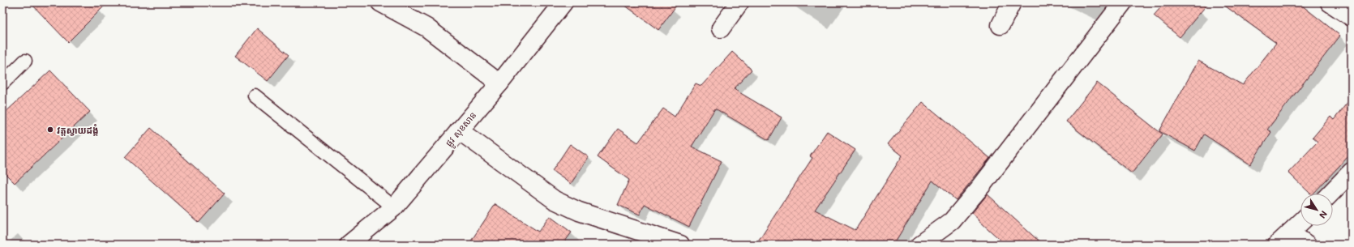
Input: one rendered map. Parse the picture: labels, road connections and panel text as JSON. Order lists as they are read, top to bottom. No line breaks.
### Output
{"streets":{"street":["ផ្លូវ សុខសាន"]},"places":["វត្តស្វាយដង្គំ"],"north":"bottom right"}
